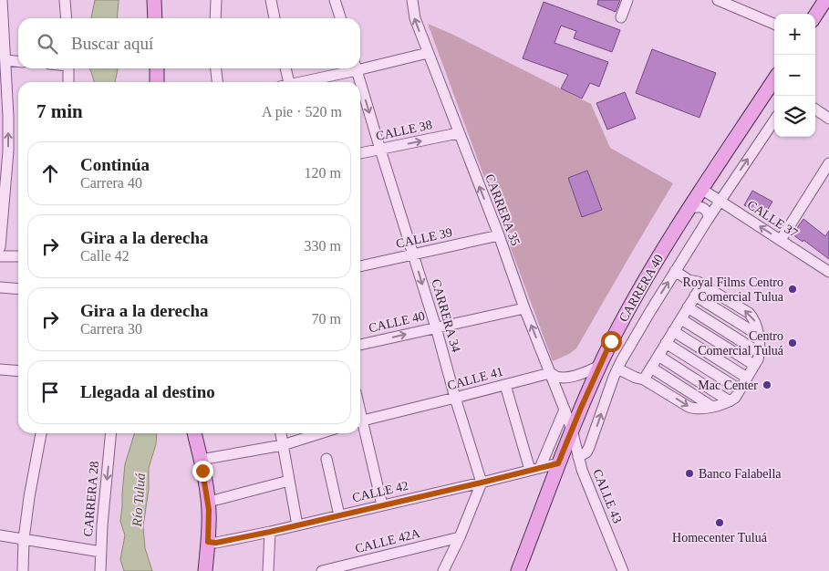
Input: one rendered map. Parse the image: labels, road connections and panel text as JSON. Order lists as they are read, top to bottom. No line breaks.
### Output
{"streets":{"main road":["CARRERA 40"],"street":["CALLE 38","CARRERA 35","CALLE 37","CALLE 39","CARRERA 34","CALLE 40","CALLE 41","CALLE 42","CALLE 43","CARRERA 28","CALLE 42A"]},"crossings":[["CALLE 38","CARRERA 35"],["CALLE 38","CARRERA 34"],["CARRERA 35","CALLE 39"],["CARRERA 35","CARRERA 40"],["CARRERA 35","CALLE 40"],["CARRERA 35","CALLE 41"],["CARRERA 35","CALLE 43"],["CALLE 37","CARRERA 40"],["CALLE 39","CARRERA 34"],["CARRERA 40","CALLE 41"],["CARRERA 40","CALLE 42"],["CARRERA 40","CALLE 43"],["CARRERA 34","CALLE 40"],["CARRERA 34","CALLE 41"],["CARRERA 34","CALLE 42"]],"one_way":["CARRERA 35","CARRERA 34","CALLE 40"],"water":["Río Tuluá"],"places":["Royal Films Centro Comercial Tulua","Centro Comercial Tuluá","Mac Center","Banco Falabella","Homecenter Tuluá"],"page":{"map_buttons":["+","−"],"search":"Buscar aquí","heading":["7 min","A pie · 520 m"],"list":[["Continúa","Carrera 40","120 m"],["Gira a la derecha","Calle 42","330 m"],["Gira a la derecha","Carrera 30","70 m"],"Llegada al destino"]}}
